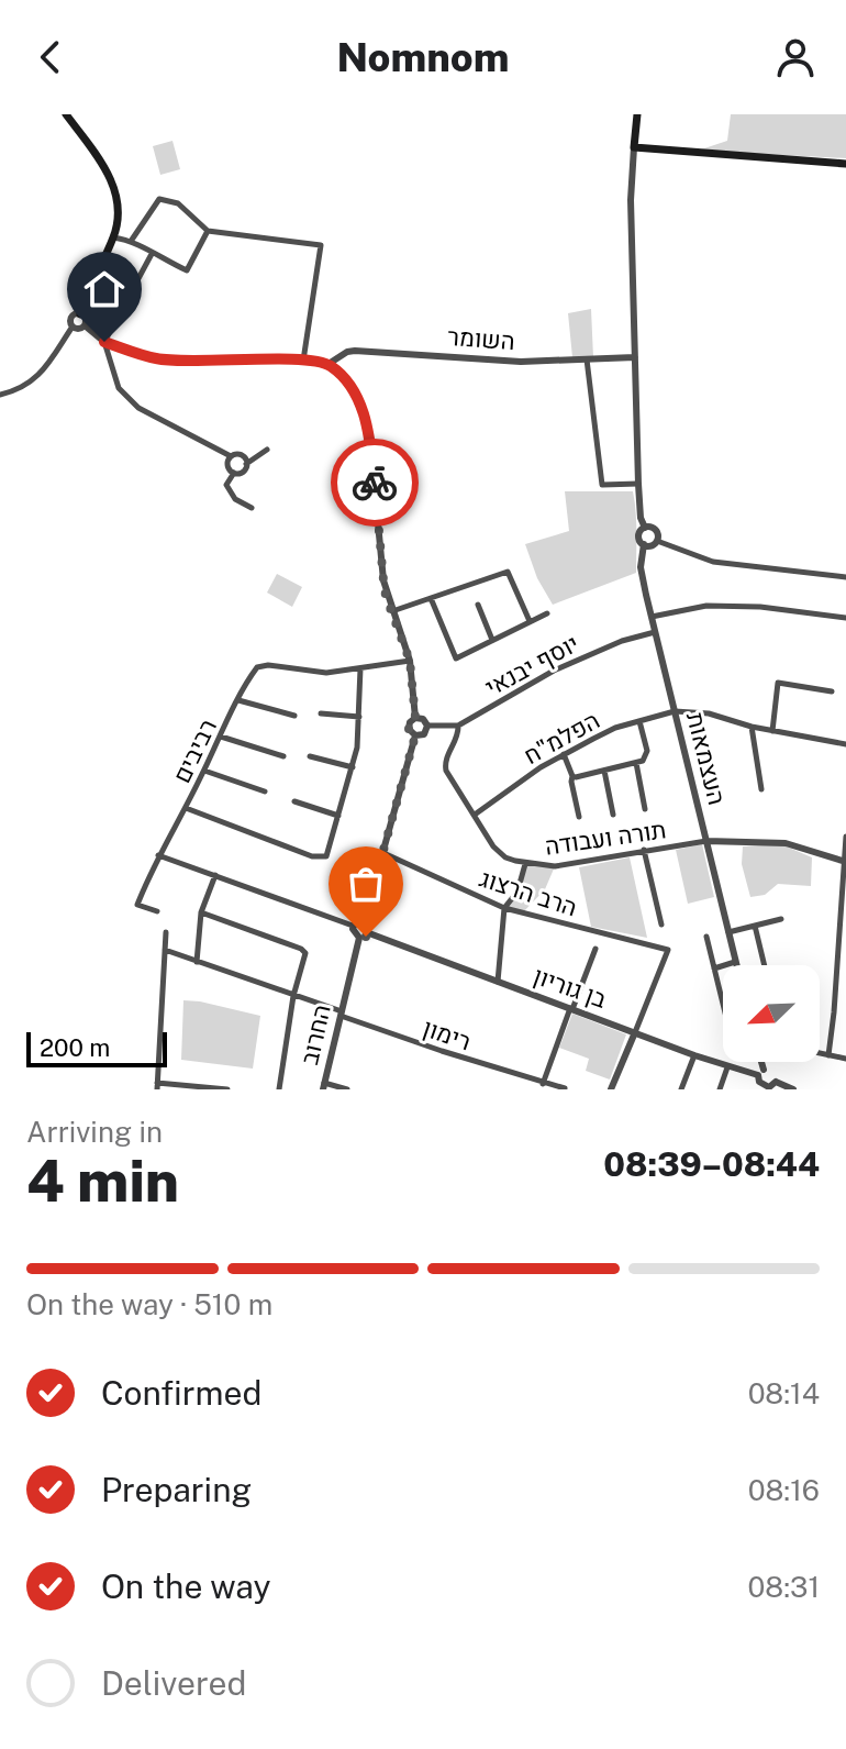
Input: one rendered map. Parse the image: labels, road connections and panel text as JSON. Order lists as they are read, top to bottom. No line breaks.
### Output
{"streets":{"street":["השומר","יוסף יבנאי","הפלמ\"ח","רביבים","העצמאות","תורה ועבודה","הרב הרצוג","בן גוריון","החרוב","רימון"]},"crossings":[["יוסף יבנאי","העצמאות"],["יוסף יבנאי","תורה ועבודה"],["הפלמ\"ח","העצמאות"],["הפלמ\"ח","תורה ועבודה"],["העצמאות","תורה ועבודה"],["הרב הרצוג","בן גוריון"],["בן גוריון","החרוב"],["החרוב","רימון"]],"scale_bar":"200 m","north":"bottom left","page":{"header":"Nomnom","scale":"200 m","heading":["4 min","Arriving in","08:39–08:44"],"bar":"On the way · 510 m","list":[["Confirmed","08:14"],["Preparing","08:16"],["On the way","08:31"],"Delivered"]}}
